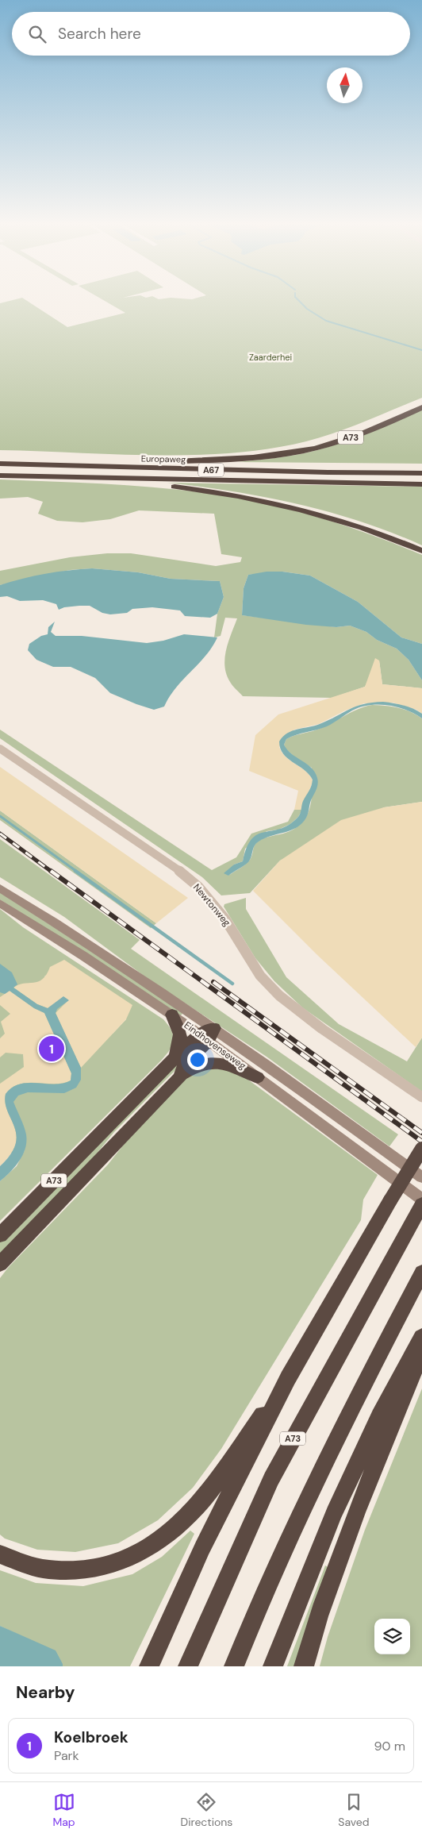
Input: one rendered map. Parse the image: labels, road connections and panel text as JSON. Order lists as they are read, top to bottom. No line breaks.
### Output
{"streets":{"highway":["A73","Europaweg","A67"],"main road":["Eindhovenseweg"],"street":["Newtonweg"]},"crossings":[["A73","A67"],["A73","Eindhovenseweg"]],"parks":["Zaarderhei"],"north":"top","page":{"search":"Search here","pins":"1","heading":"Nearby","list":[{"mark":"1","name":"Koelbroek","note":"Park","value":"90 m"}],"nav":["Map","Directions","Saved"]}}
